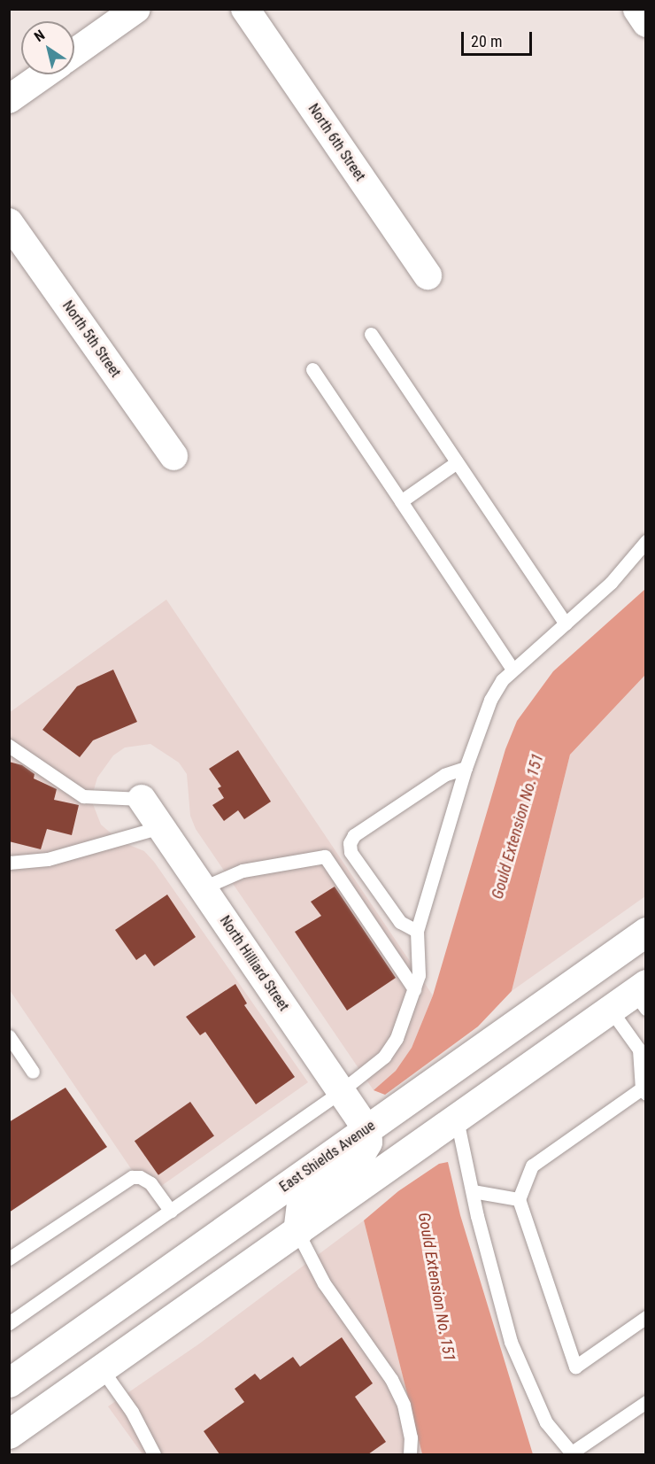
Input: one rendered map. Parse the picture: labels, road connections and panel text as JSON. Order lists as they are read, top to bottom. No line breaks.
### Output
{"streets":{"main road":["East Shields Avenue"],"street":["North 6th Street","North 5th Street","North Hilliard Street"]},"crossings":[["North Hilliard Street","East Shields Avenue"]],"water":["Gould Extension No. 151"],"scale_bar":"20 m","north":"top left"}
